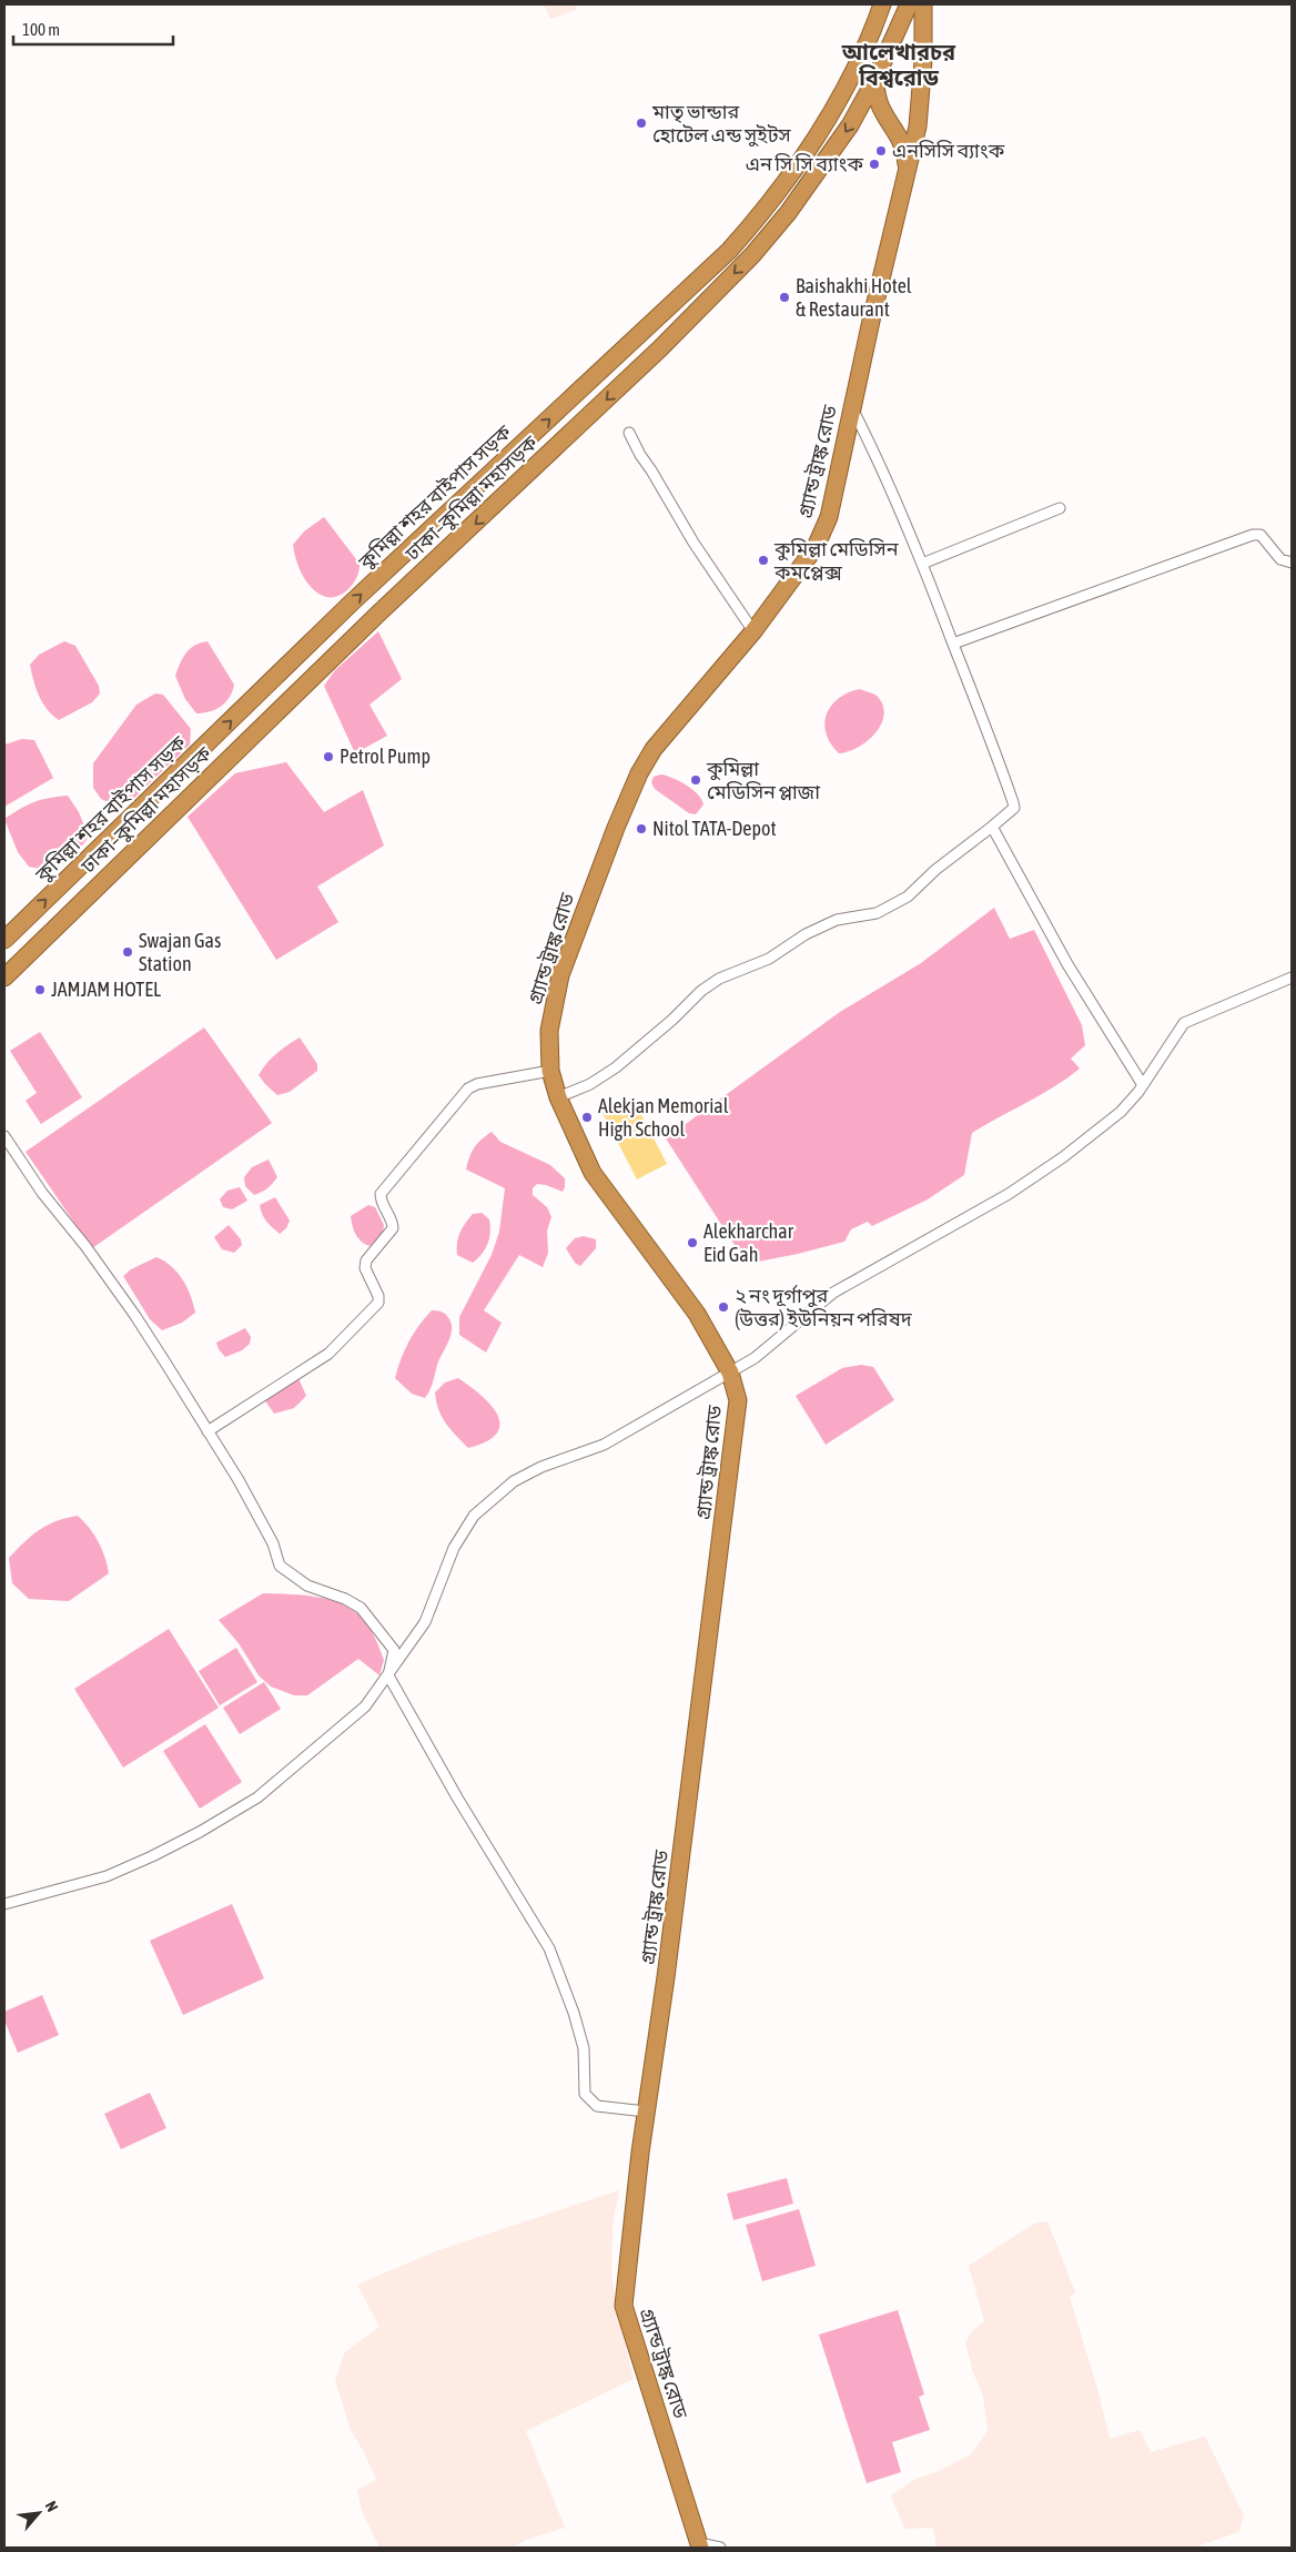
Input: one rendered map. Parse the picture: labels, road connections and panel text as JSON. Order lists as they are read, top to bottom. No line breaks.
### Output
{"streets":{"highway":["গ্র্যান্ড ট্রাঙ্ক রোড","কুমিল্লা শহর বাইপাস সড়ক","ঢাকা–কুমিল্লা মহাসড়ক"]},"crossings":[["গ্র্যান্ড ট্রাঙ্ক রোড","কুমিল্লা শহর বাইপাস সড়ক"],["গ্র্যান্ড ট্রাঙ্ক রোড","ঢাকা–কুমিল্লা মহাসড়ক"]],"one_way":["কুমিল্লা শহর বাইপাস সড়ক","ঢাকা–কুমিল্লা মহাসড়ক"],"districts":["আলেখারচর বিশ্বরোড"],"places":["মাতৃ ভান্ডার হোটেল এন্ড সুইটস","এনসিসি ব্যাংক","এন সি সি ব্যাংক","Baishakhi Hotel & Restaurant","কুমিল্লা মেডিসিন কমপ্লেক্স","Petrol Pump","কুমিল্লা মেডিসিন প্লাজা","Nitol TATA-Depot","Swajan Gas Station","JAMJAM HOTEL","Alekjan Memorial High School","Alekharchar Eid Gah","২ নং দূর্গাপুর (উত্তর) ইউনিয়ন পরিষদ"],"scale_bar":"100 m","north":"top right"}
